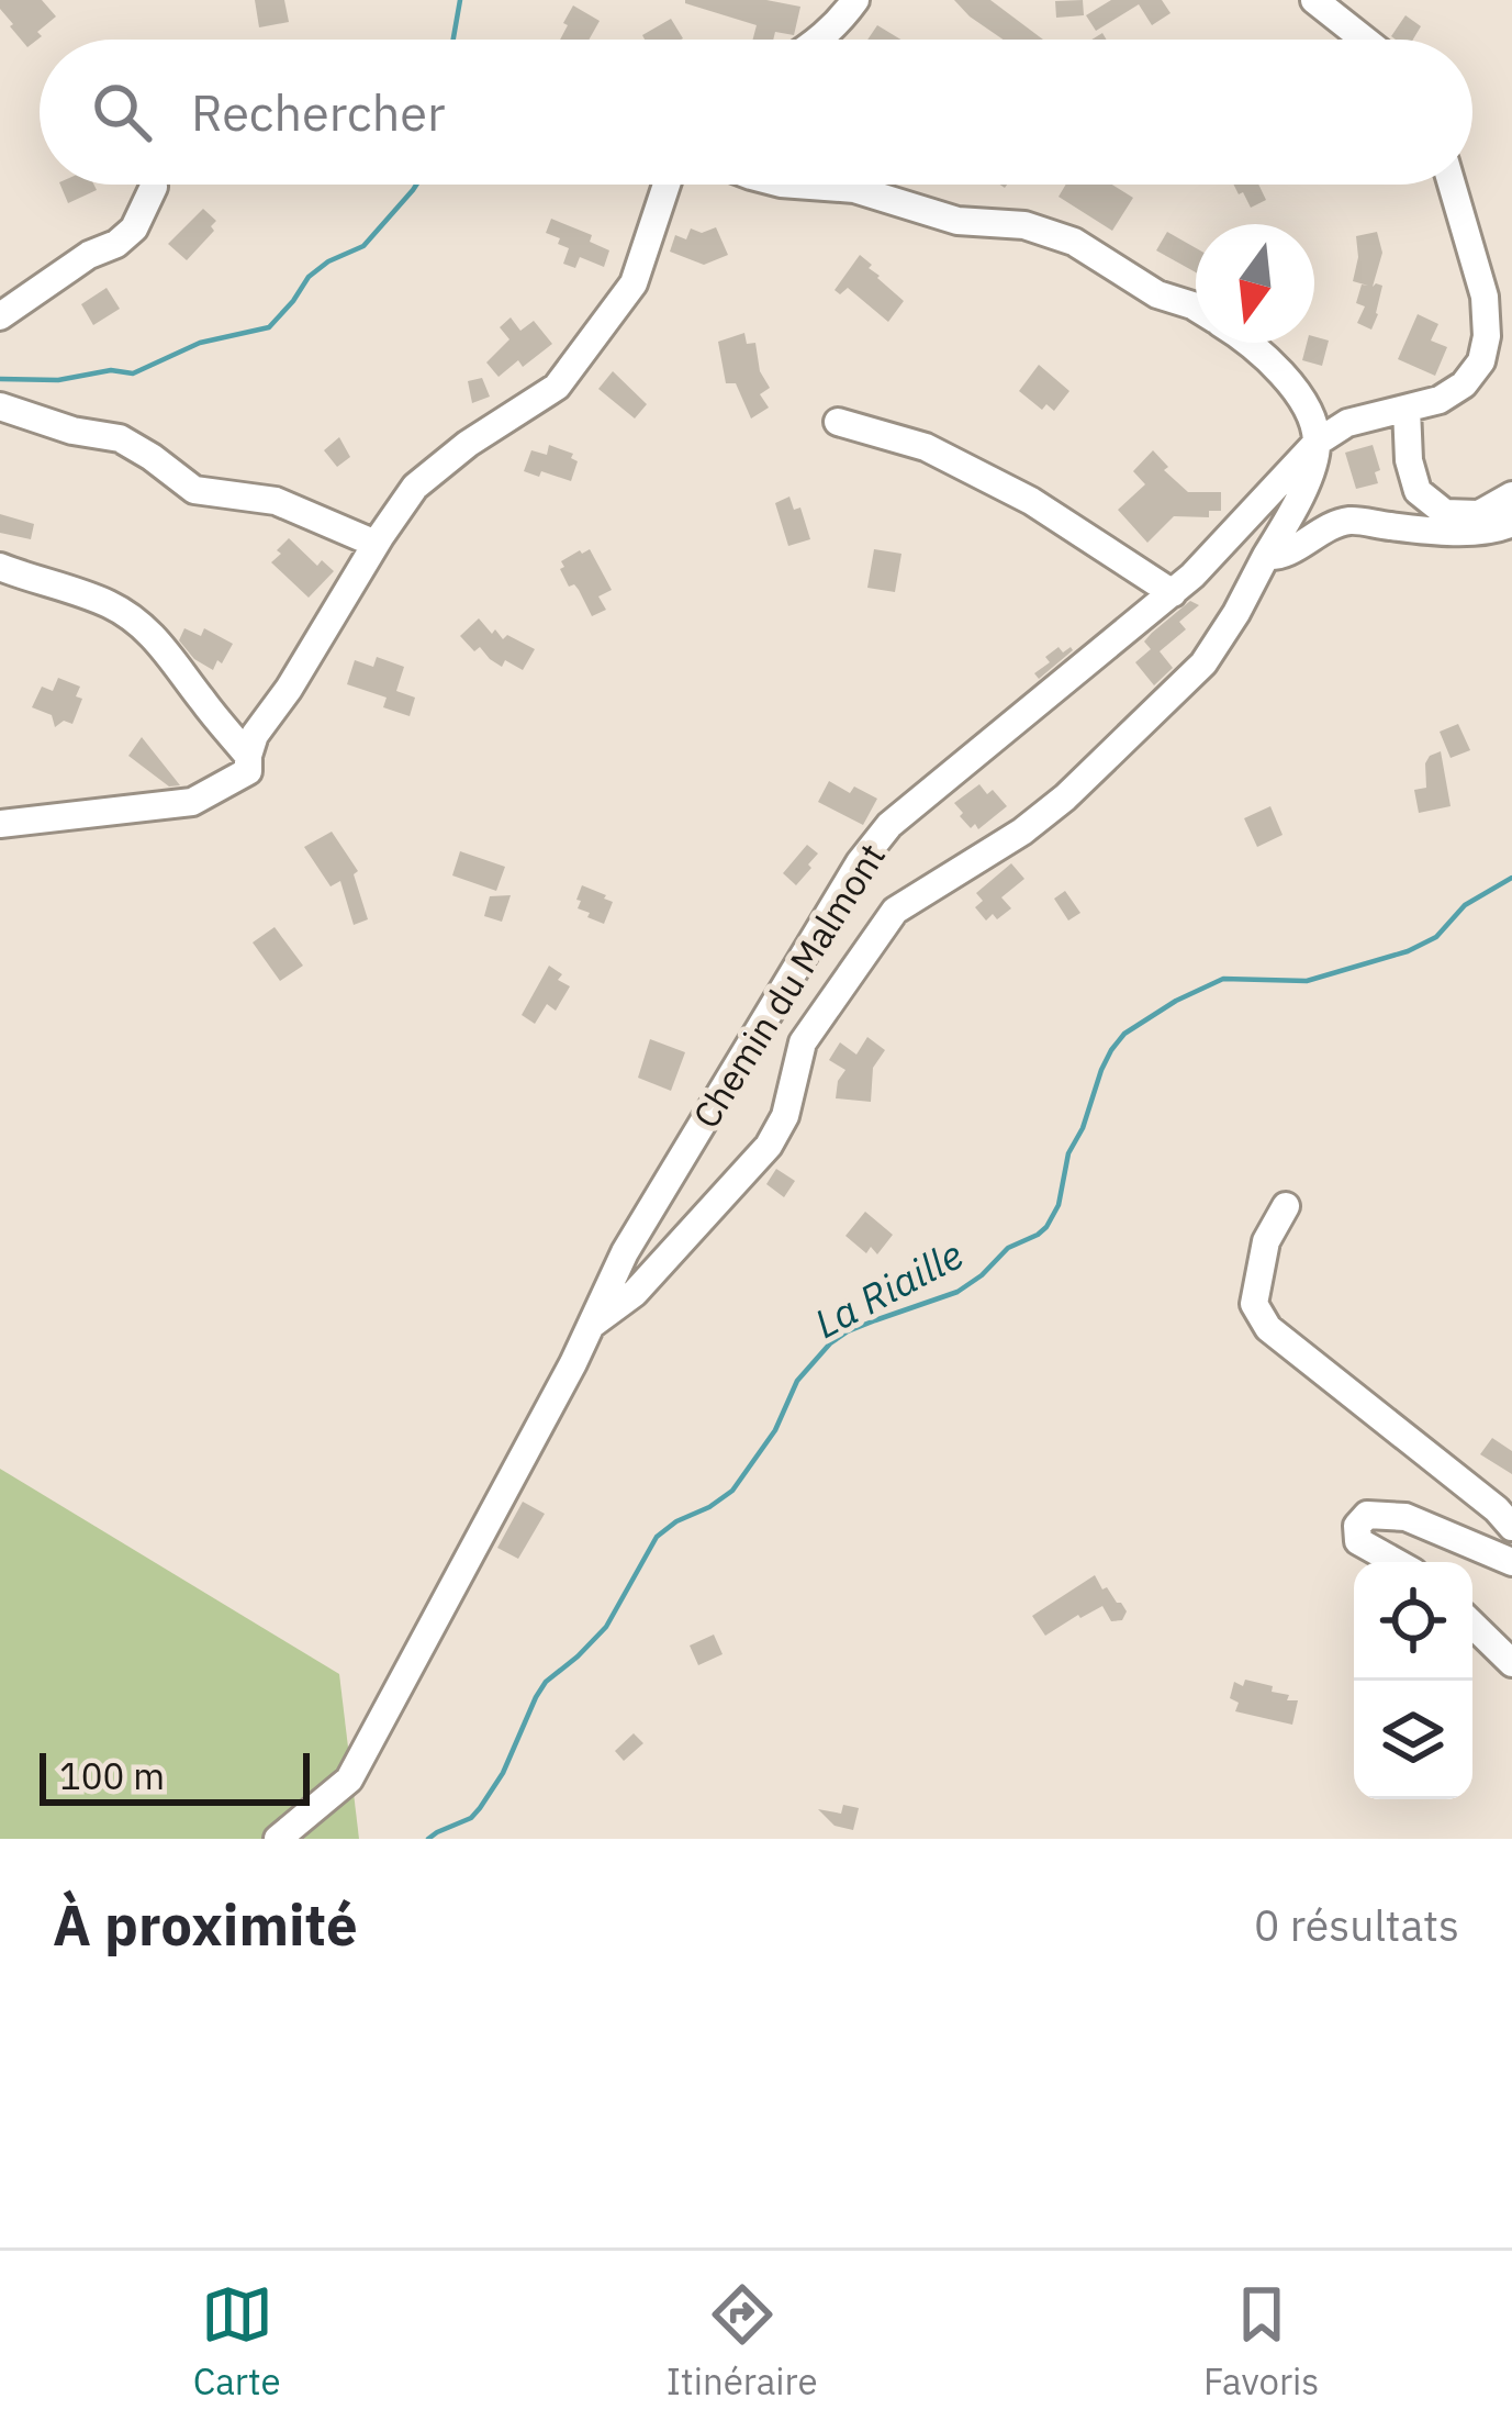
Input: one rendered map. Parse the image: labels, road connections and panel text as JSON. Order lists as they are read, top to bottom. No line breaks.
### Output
{"streets":{"street":["Chemin du Malmont"]},"water":["La Riaille"],"scale_bar":"100 m","north":"bottom","page":{"search":"Rechercher","scale":"100 m","heading":["À proximité","0 résultats"],"nav":["Carte","Itinéraire","Favoris"]}}
